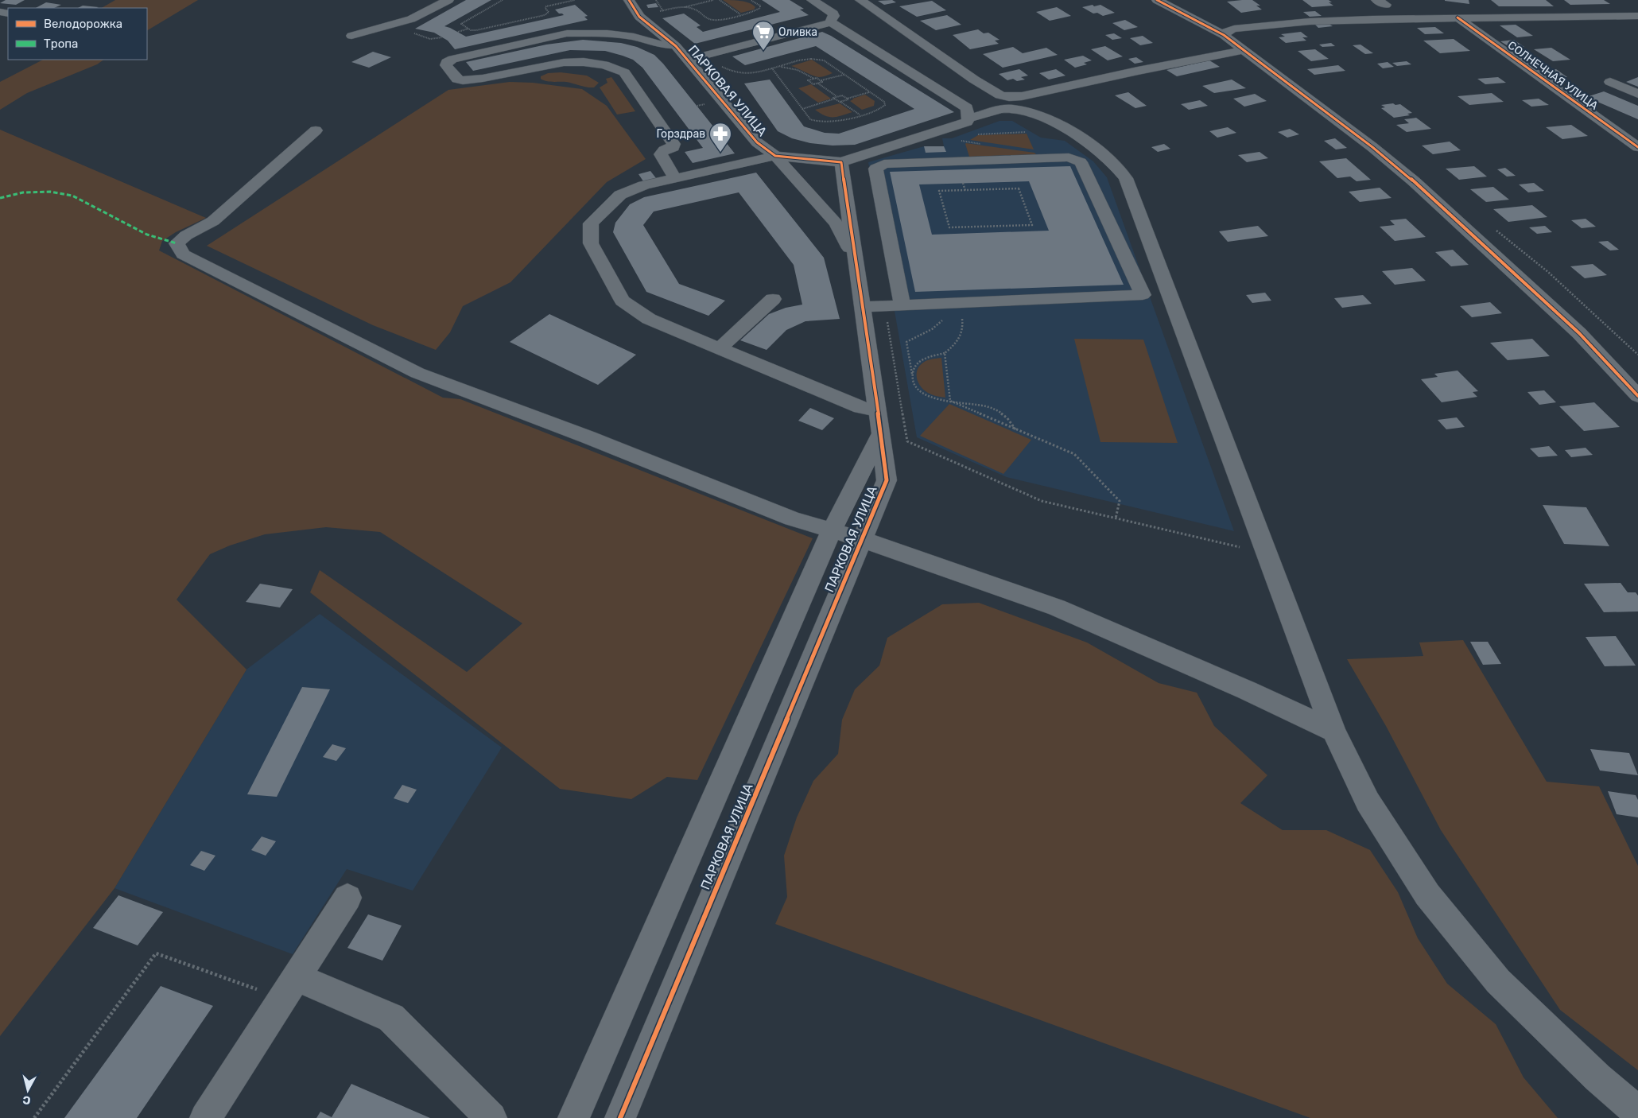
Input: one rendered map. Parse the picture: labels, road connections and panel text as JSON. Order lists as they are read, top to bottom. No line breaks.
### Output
{"streets":{"street":["СОЛНЕЧНАЯ УЛИЦА","ПАРКОВАЯ УЛИЦА"]},"places":{"supermarket":["Оливка"],"pharmacy":["Горздрав"]},"legend":["Велодорожка","Тропа"],"north":"bottom"}
